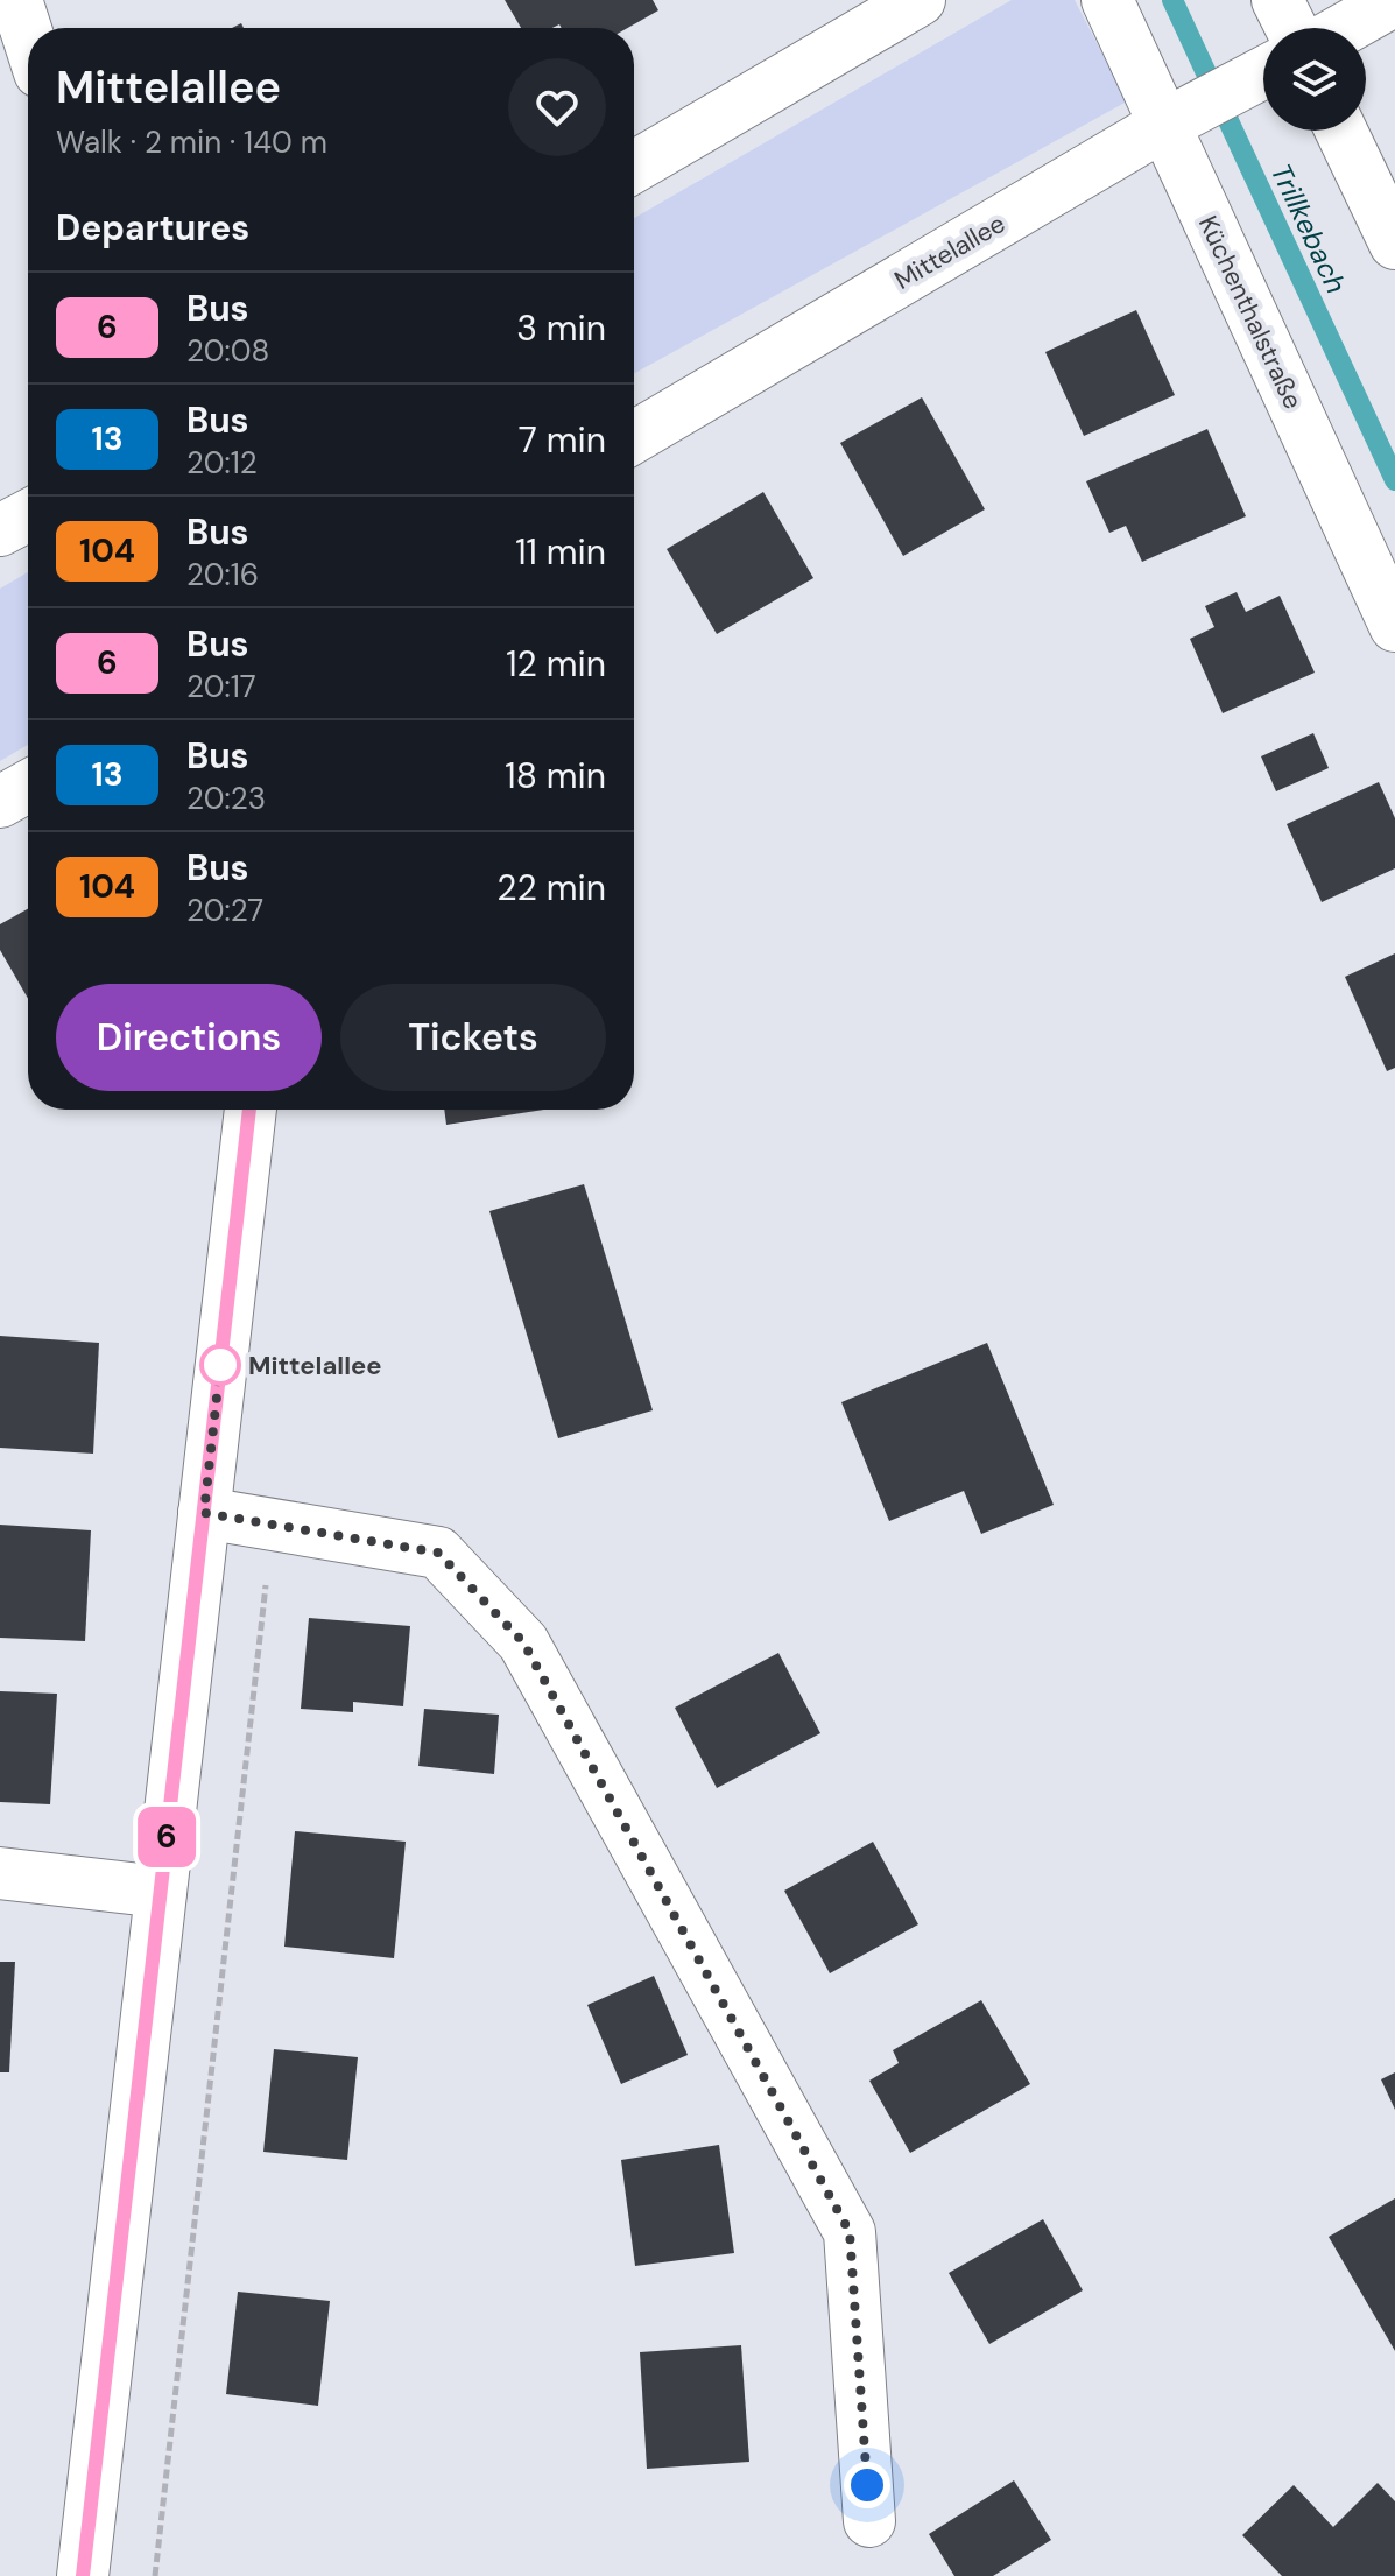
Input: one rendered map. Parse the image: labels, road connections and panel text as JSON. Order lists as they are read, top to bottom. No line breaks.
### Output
{"streets":{"street":["Mittelallee","Küchenthalstraße"]},"crossings":[["Mittelallee","Küchenthalstraße"]],"water":["Trillkebach"],"places":["Mittelallee"],"lines":["bus line 6"],"page":{"on_map":"6","heading":[["Mittelallee","Walk · 2 min · 140 m"],"Departures"],"list":[{"mark":"6","name":"Bus","note":"20:08","value":"3 min"},{"mark":"13","name":"Bus","note":"20:12","value":"7 min"},{"mark":"104","name":"Bus","note":"20:16","value":"11 min"},{"mark":"6","name":"Bus","note":"20:17","value":"12 min"},{"mark":"13","name":"Bus","note":"20:23","value":"18 min"},{"mark":"104","name":"Bus","note":"20:27","value":"22 min"}],"buttons":["Directions","Tickets"]}}
